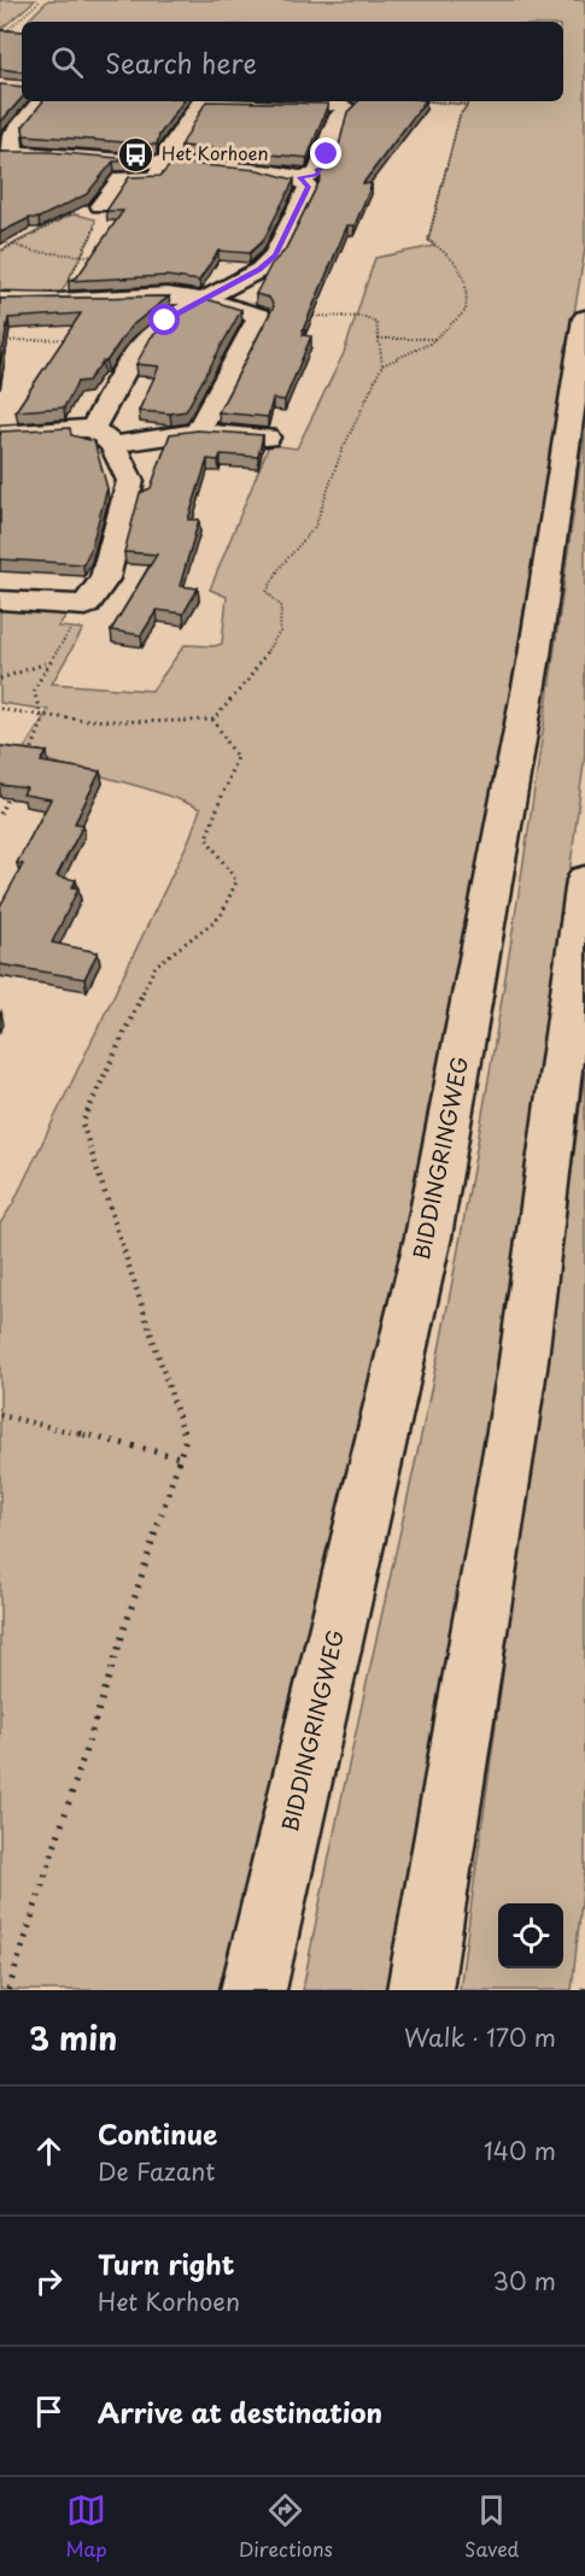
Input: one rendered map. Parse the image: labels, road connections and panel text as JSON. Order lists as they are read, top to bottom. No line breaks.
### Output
{"streets":{"street":["BIDDINGRINGWEG"]},"places":{"bus stop":["Het Korhoen"]},"page":{"search":"Search here","heading":["3 min","Walk · 170 m"],"list":[["Continue","De Fazant","140 m"],["Turn right","Het Korhoen","30 m"],"Arrive at destination"],"nav":["Map","Directions","Saved"]}}
